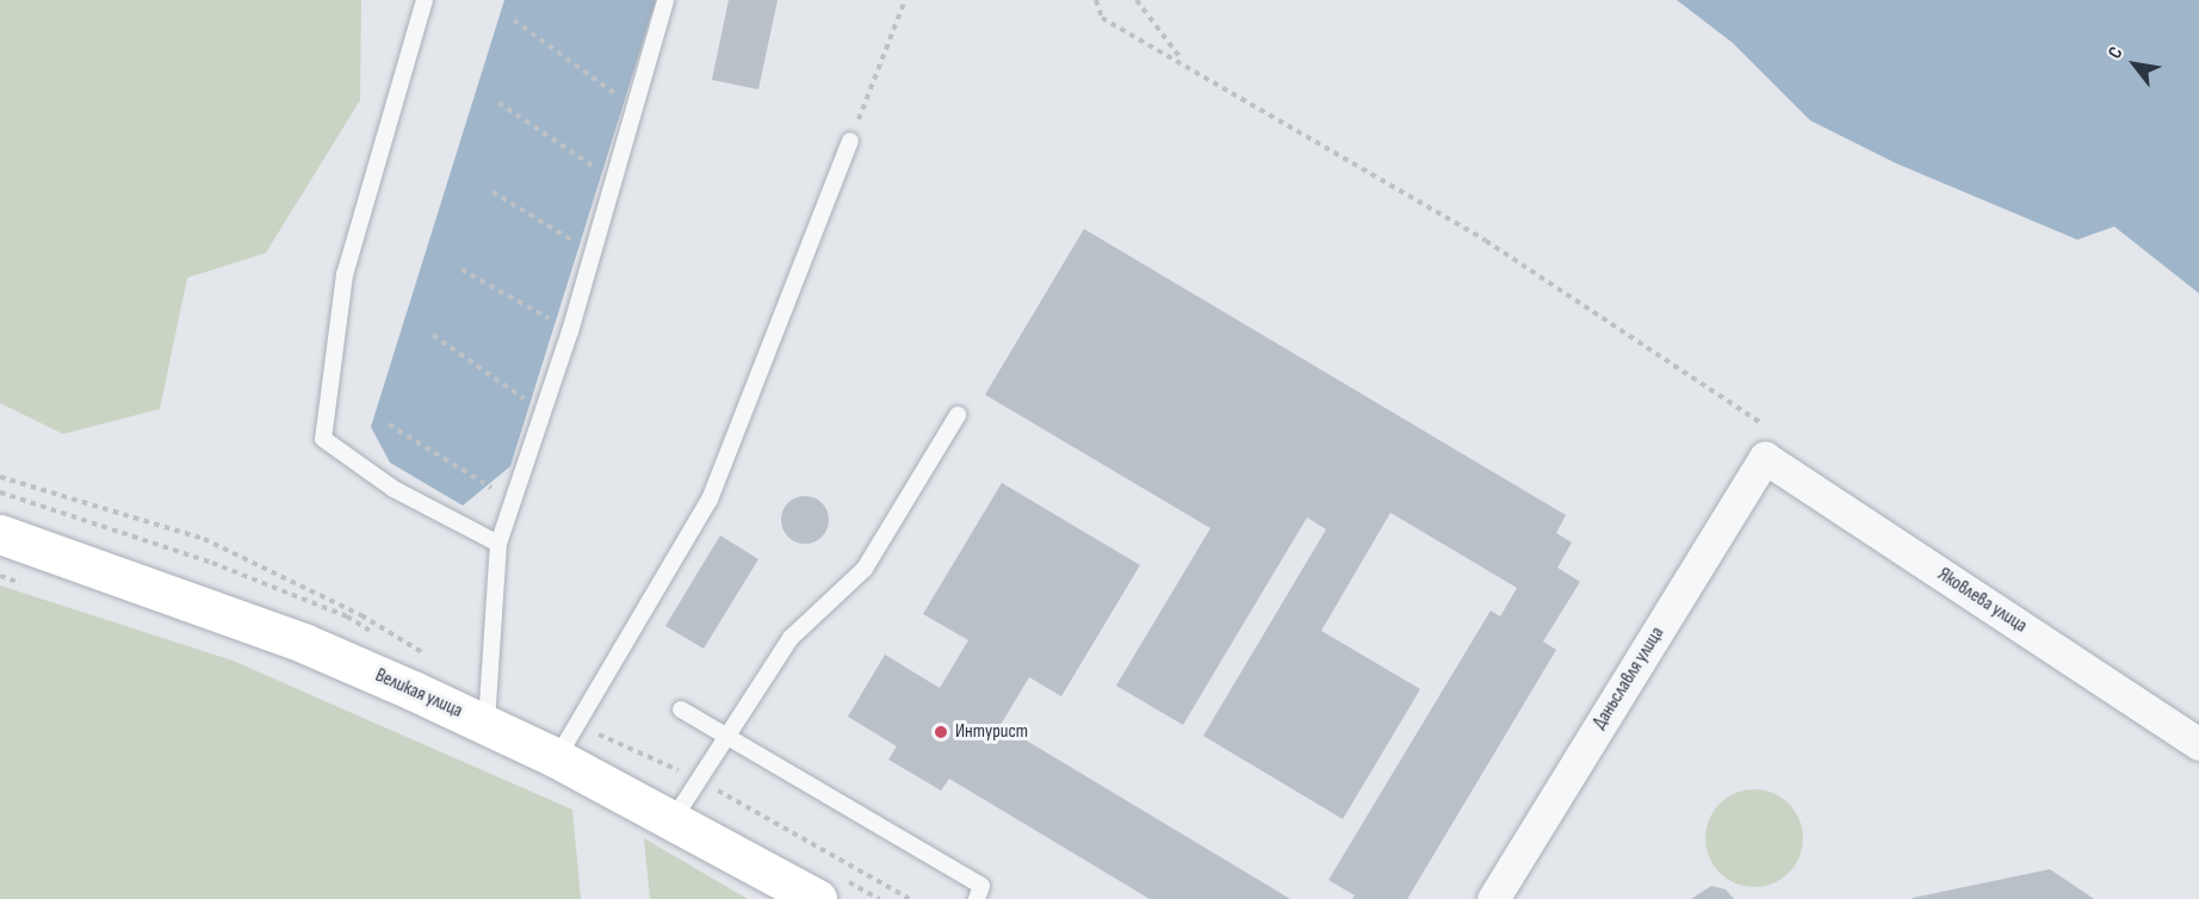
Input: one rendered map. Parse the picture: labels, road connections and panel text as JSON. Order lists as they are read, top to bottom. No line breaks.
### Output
{"streets":{"main road":["Великая улица"],"street":["Яковлева улица","Даньславля улица"]},"crossings":[["Яковлева улица","Даньславля улица"]],"places":["Интурист"],"north":"top left"}
